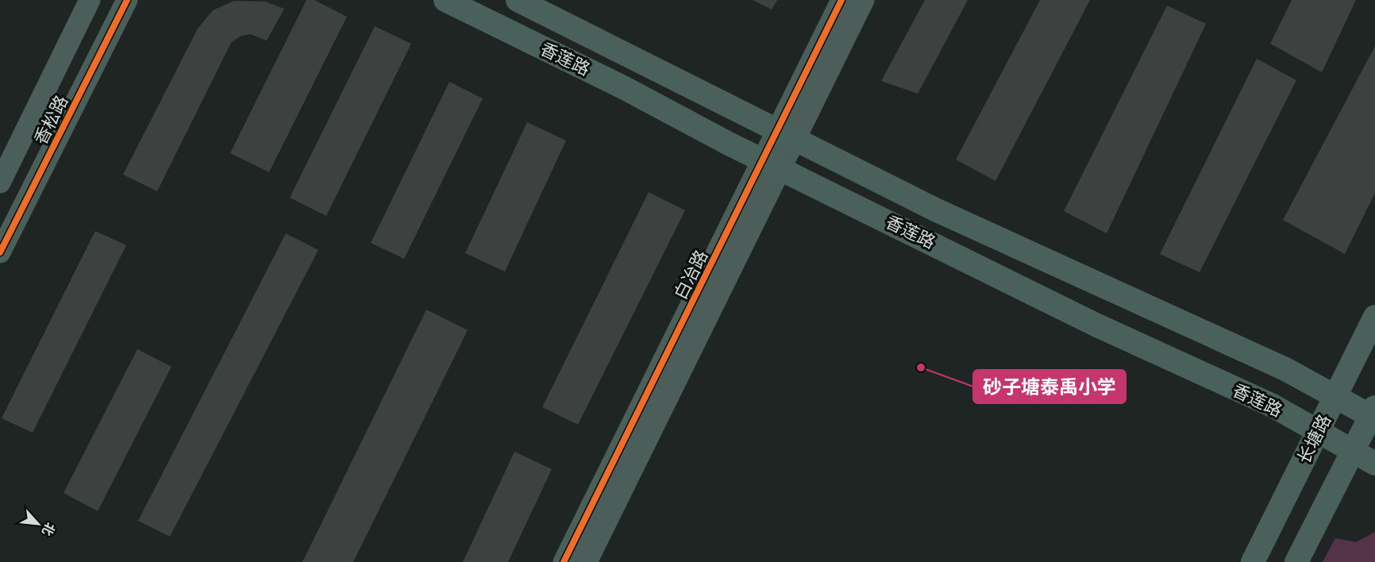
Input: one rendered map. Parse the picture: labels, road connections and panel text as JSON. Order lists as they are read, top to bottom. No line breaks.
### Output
{"streets":{"main road":["香莲路","长塘路"],"street":["香松路","白冶路"]},"crossings":[["香莲路","白冶路"],["香莲路","长塘路"]],"places":["砂子塘泰禹小学"],"north":"bottom right"}
